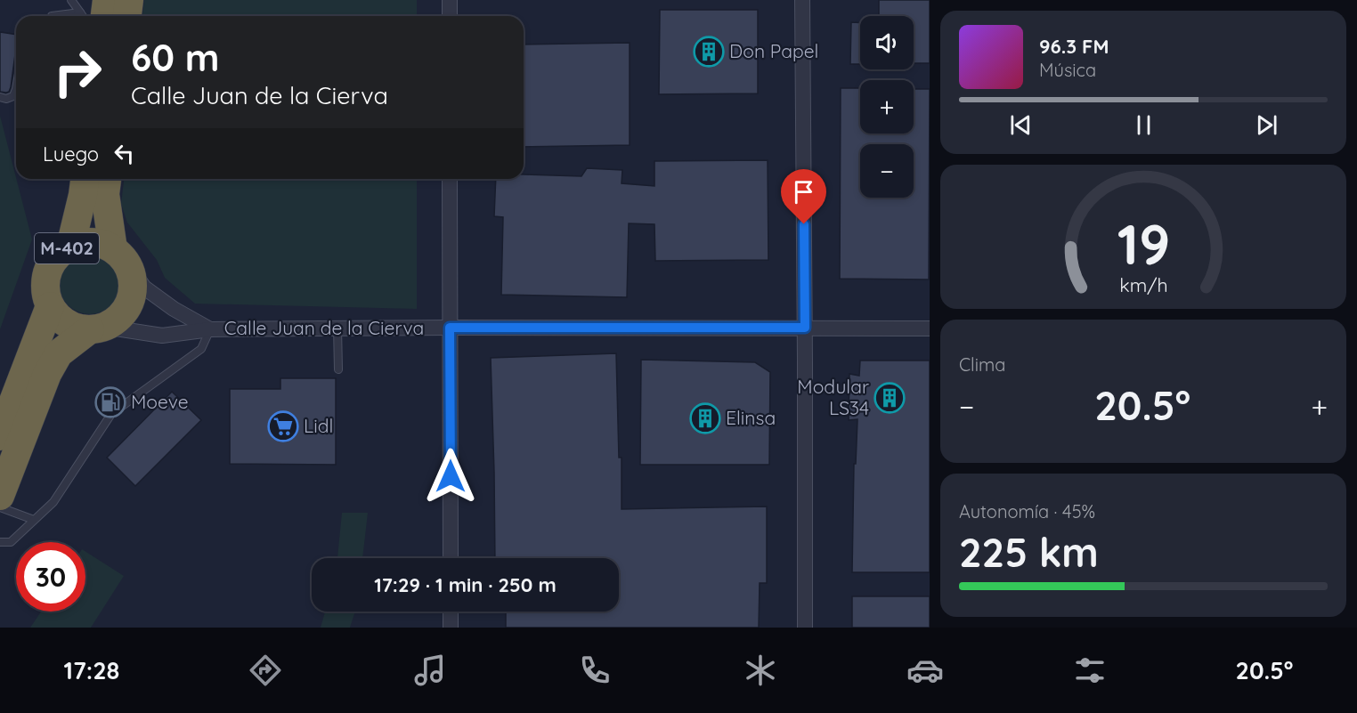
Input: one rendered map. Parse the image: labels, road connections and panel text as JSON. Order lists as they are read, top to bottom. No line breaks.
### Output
{"streets":{"highway":["M-402"],"street":["Calle Juan de la Cierva"]},"crossings":[["M-402","Calle Juan de la Cierva"]],"places":{"building":["Don Papel","Modular LS34","Elinsa"],"fuel station":["Moeve"],"supermarket":["Lidl"]},"page":{"map_buttons":["+","−"],"turn":["60 m","Calle Juan de la Cierva"],"song":["96.3 FM","Música"],"then":"Luego","tile":["Clima",["Autonomía · 45%","225 km"]],"heat":["−","20.5°","+"],"limit":"30","trip":"17:29 · 1 min · 250 m","tabs":["17:28","20.5°"],"gauge":["19","km/h"]}}
